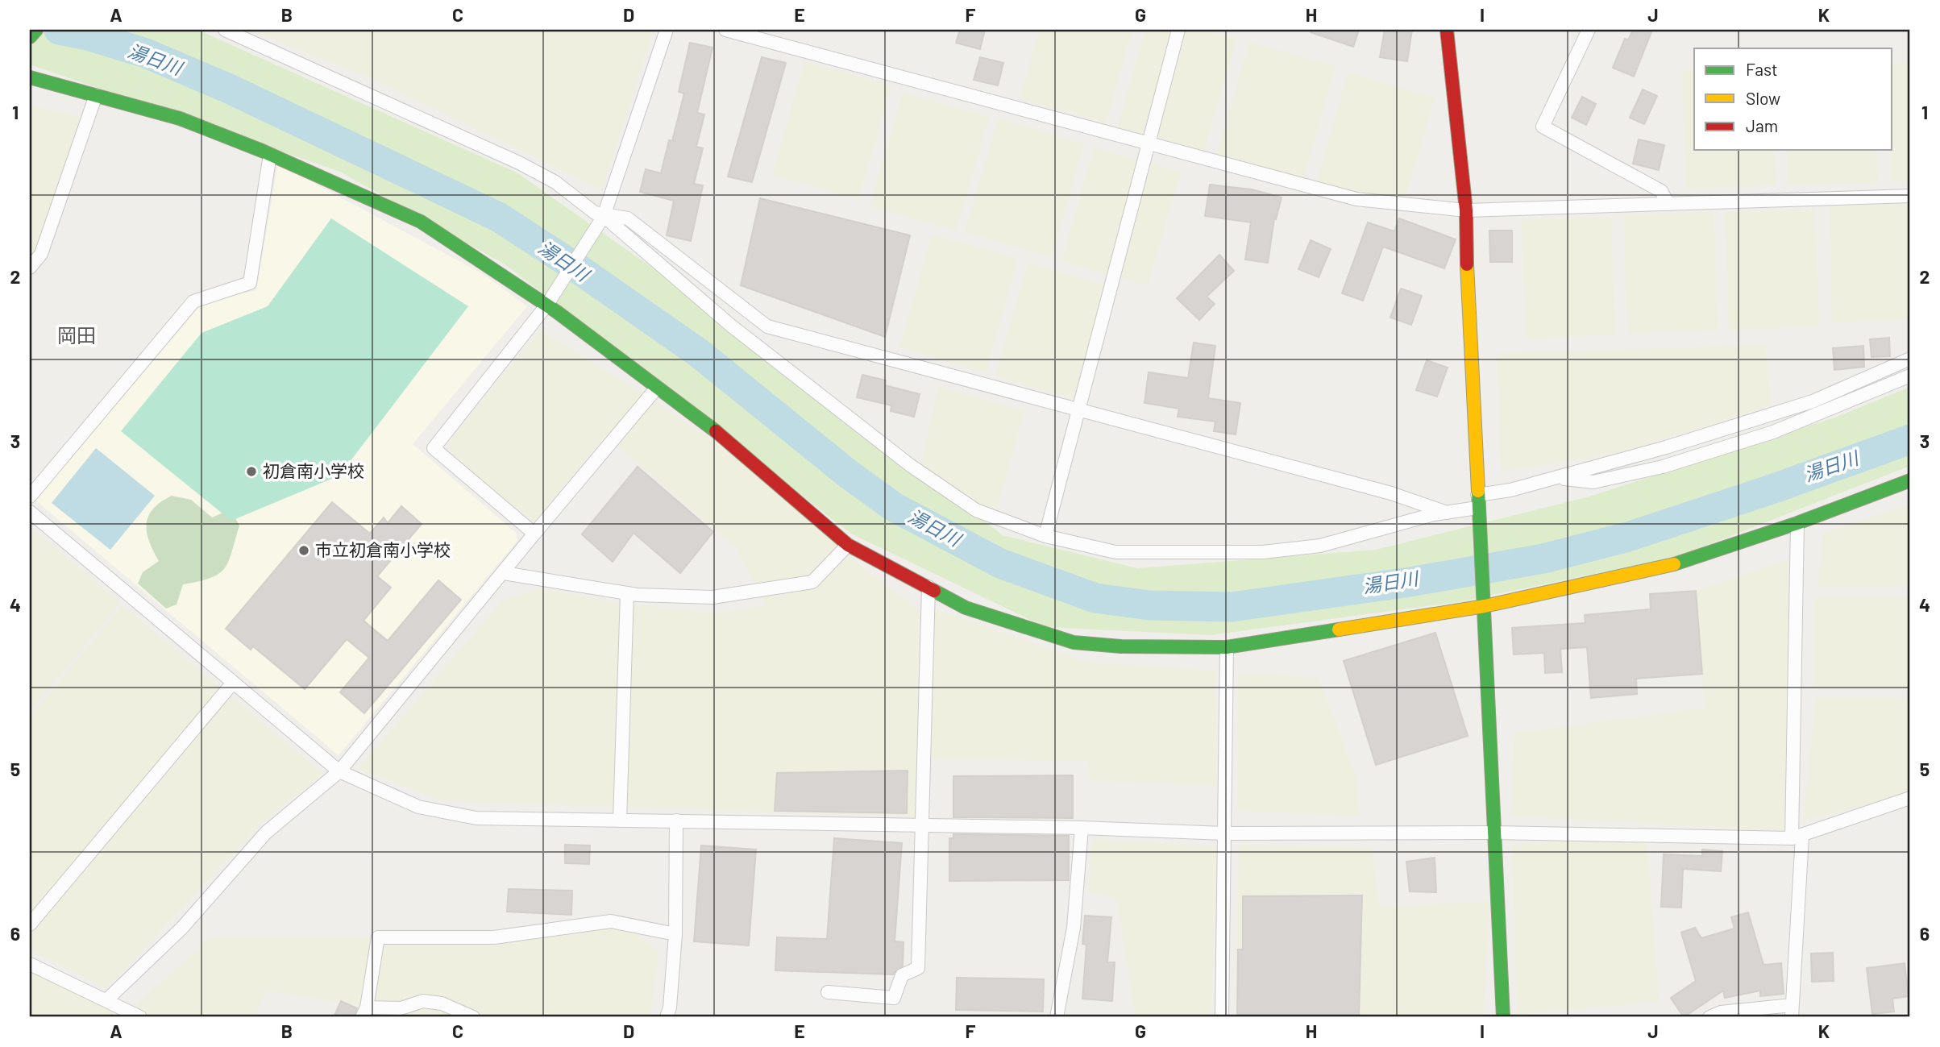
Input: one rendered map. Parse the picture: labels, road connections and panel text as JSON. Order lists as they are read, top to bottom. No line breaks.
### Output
{"districts":["岡田"],"water":["湯日川"],"places":["初倉南小学校","市立初倉南小学校"],"legend":["Fast","Slow","Jam"],"grid":{"columns":["A","B","C","D","E","F","G","H","I","J","K"],"rows":["1","2","3","4","5","6"]}}
